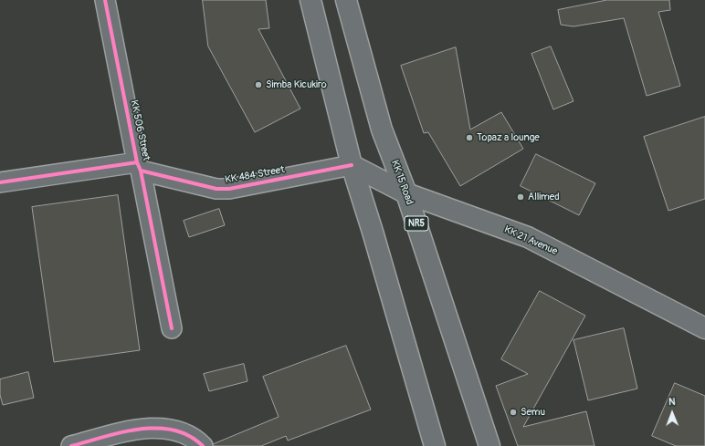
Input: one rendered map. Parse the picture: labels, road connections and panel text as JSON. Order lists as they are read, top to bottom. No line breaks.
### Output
{"streets":{"main road":["KK 15 Road","NR5","KK 21 Avenue"],"street":["KK 506 Street","KK 484 Street"]},"crossings":[["KK 506 Street","KK 484 Street"],["KK 484 Street","KK 21 Avenue"],["KK 15 Road","KK 21 Avenue"]],"places":["Simba Kicukiro","Topaz a lounge","Allimed","Semu"],"north":"top"}
